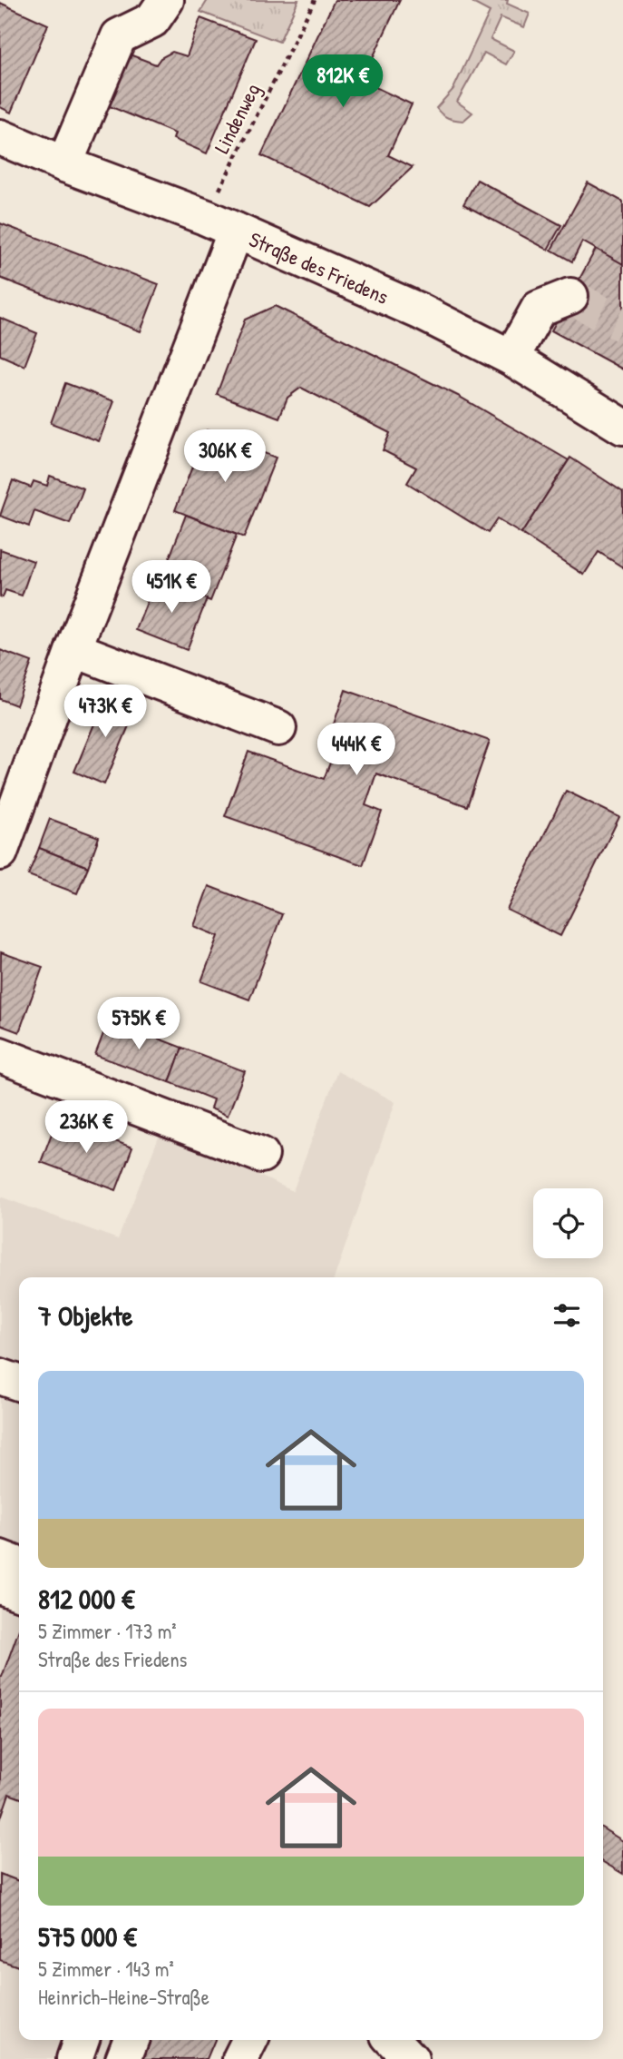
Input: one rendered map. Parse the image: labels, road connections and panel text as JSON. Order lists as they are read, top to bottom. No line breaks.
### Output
{"streets":{"street":["Straße des Friedens"],"path":["Lindenweg"]},"crossings":[["Lindenweg","Straße des Friedens"]],"page":{"price":["812K €","306K €","451K €","473K €","444K €","575K €","236K €"],"heading":"7 Objekte","list":[{"name":"812 000 €","note":"5 Zimmer · 173 m² · Straße des Friedens"},{"name":"575 000 €","note":"5 Zimmer · 143 m² · Heinrich-Heine-Straße"}]}}
